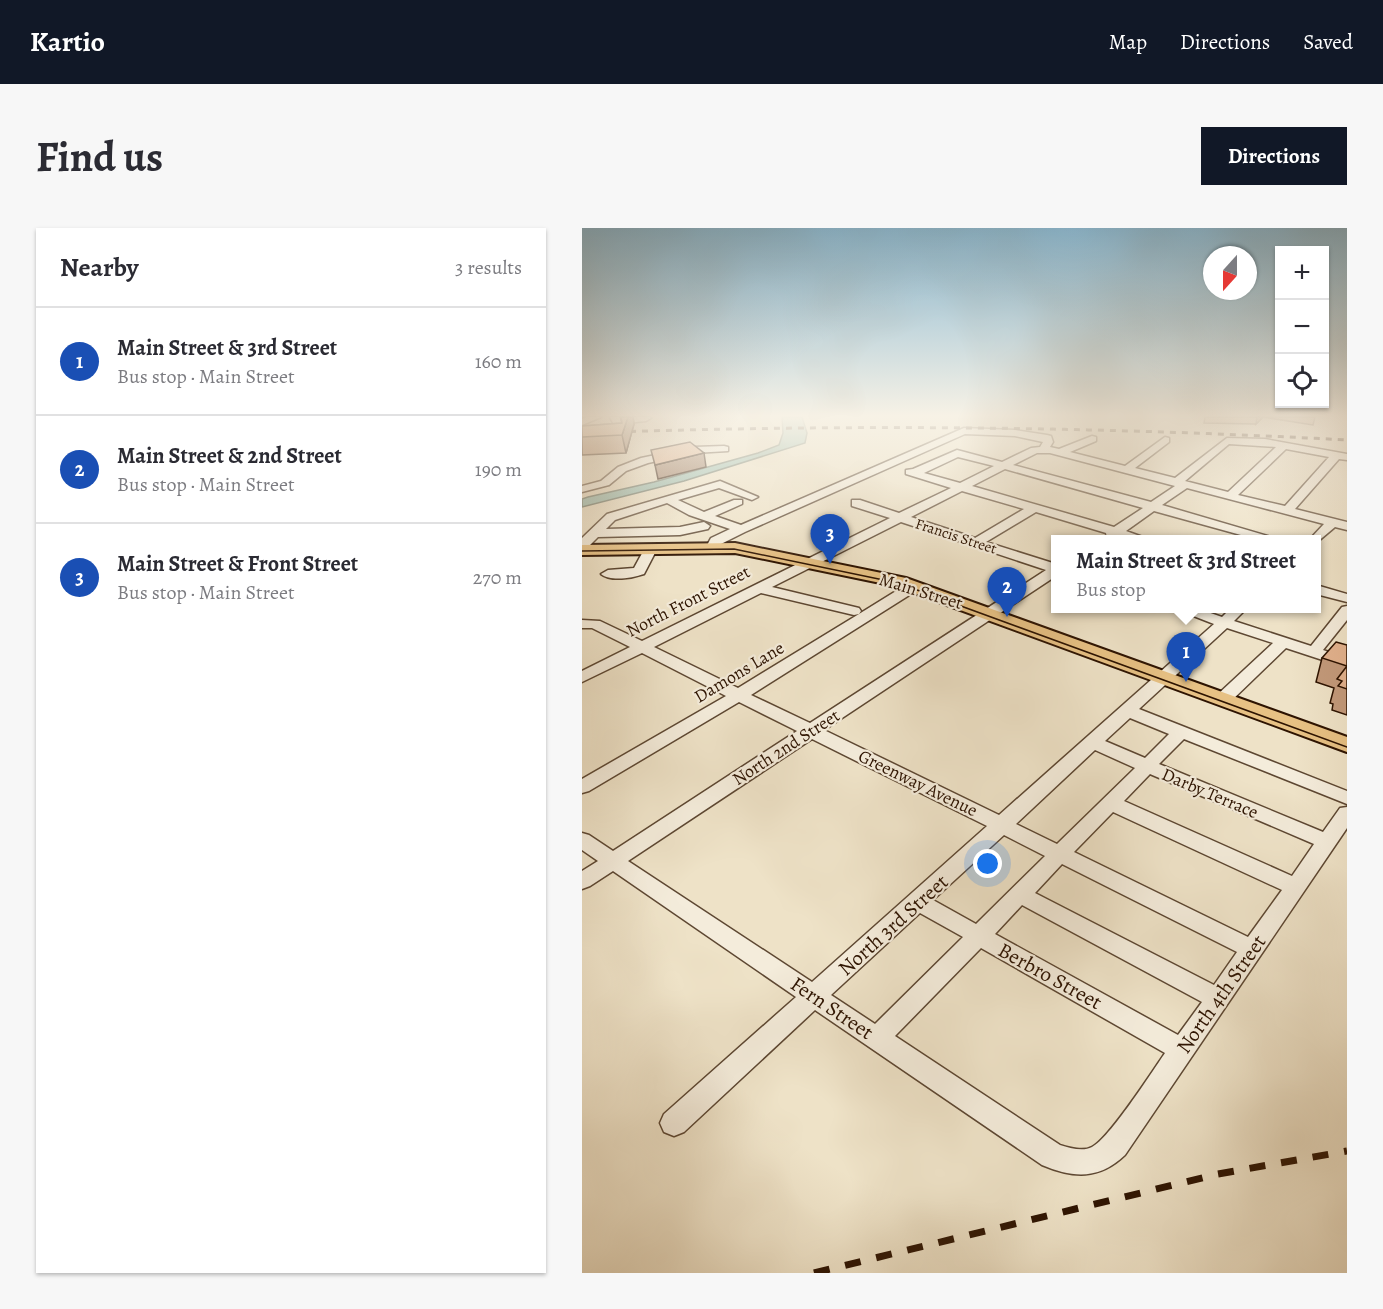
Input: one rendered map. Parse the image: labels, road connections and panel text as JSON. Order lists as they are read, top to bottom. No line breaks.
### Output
{"streets":{"main road":["Main Street"],"street":["Francis Street","North Front Street","Damons Lane","North 2nd Street","Greenway Avenue","Darby Terrace","North 3rd Street","Berbro Street","North 4th Street","Fern Street"]},"crossings":[["Francis Street","North Front Street"],["Main Street","North Front Street"],["Main Street","Damons Lane"],["Main Street","North 2nd Street"],["Main Street","North 3rd Street"],["North Front Street","Greenway Avenue"],["Damons Lane","Greenway Avenue"],["North 2nd Street","Greenway Avenue"],["North 2nd Street","Fern Street"],["Greenway Avenue","North 3rd Street"],["Greenway Avenue","North 4th Street"],["Darby Terrace","North 3rd Street"],["Darby Terrace","North 4th Street"],["North 3rd Street","Berbro Street"],["North 3rd Street","Fern Street"],["Berbro Street","North 4th Street"],["North 4th Street","Fern Street"]],"north":"bottom","page":{"header":"Kartio","nav":["Map","Directions","Saved"],"buttons":"Directions","title":"Find us","heading":["Nearby","3 results"],"map_buttons":["+","−"],"list":[{"mark":"1","name":"Main Street & 3rd Street","note":"Bus stop · Main Street","value":"160 m"},{"mark":"2","name":"Main Street & 2nd Street","note":"Bus stop · Main Street","value":"190 m"},{"mark":"3","name":"Main Street & Front Street","note":"Bus stop · Main Street","value":"270 m"}],"pins":["3","2","1"],"popup":["Main Street & 3rd Street","Bus stop"]}}
